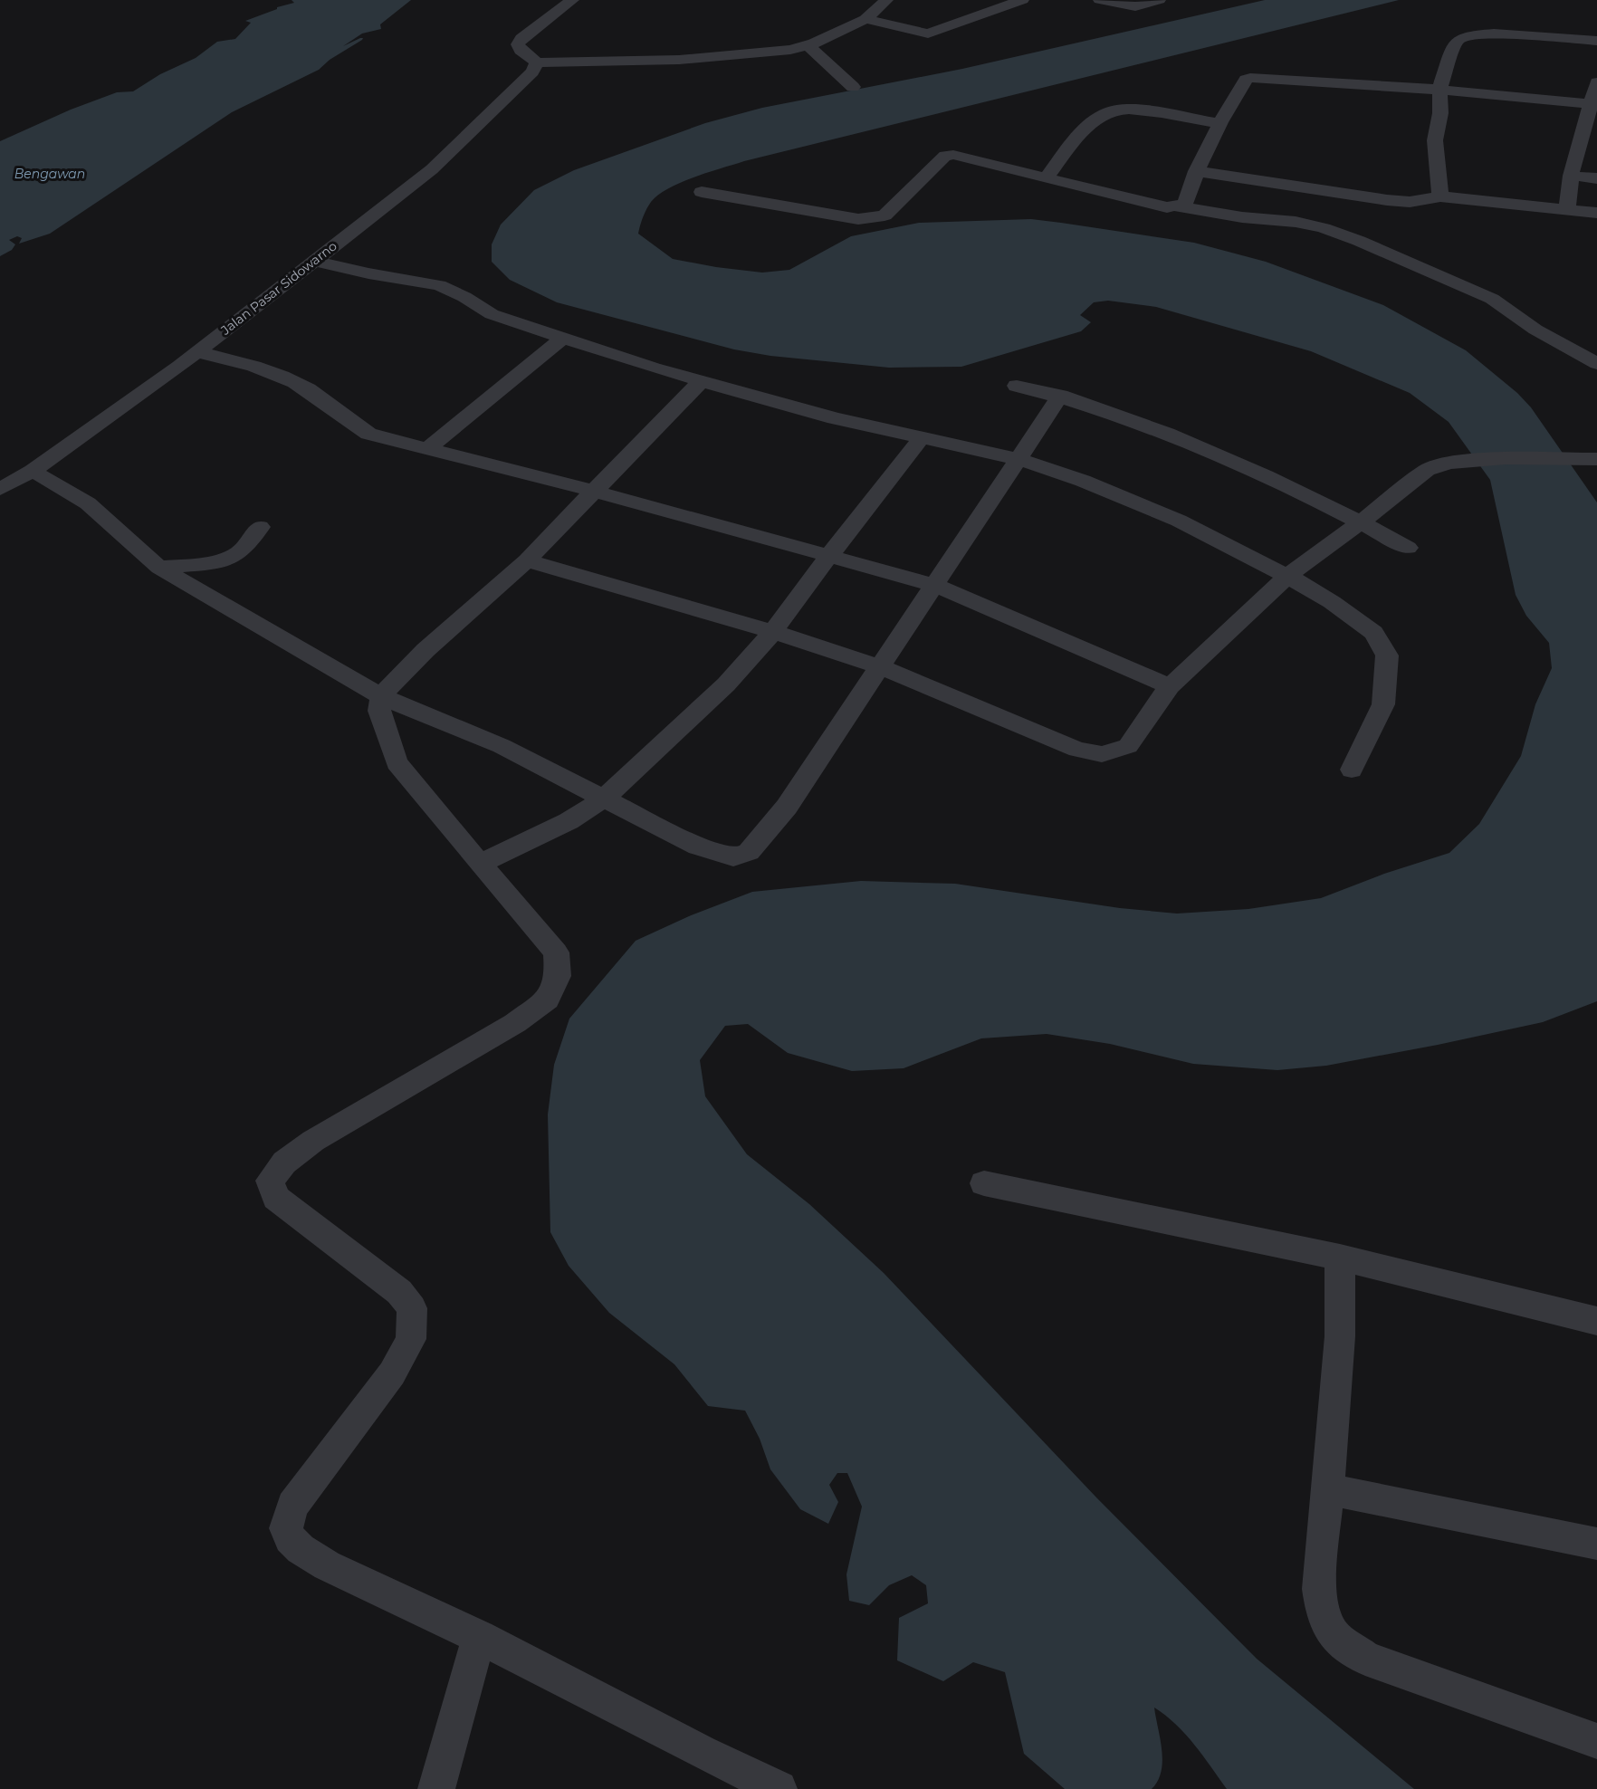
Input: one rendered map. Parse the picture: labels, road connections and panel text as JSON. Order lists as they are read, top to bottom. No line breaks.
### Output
{"streets":{"street":["Jalan Pasar Sidowarno"]},"water":["Bengawan"]}
